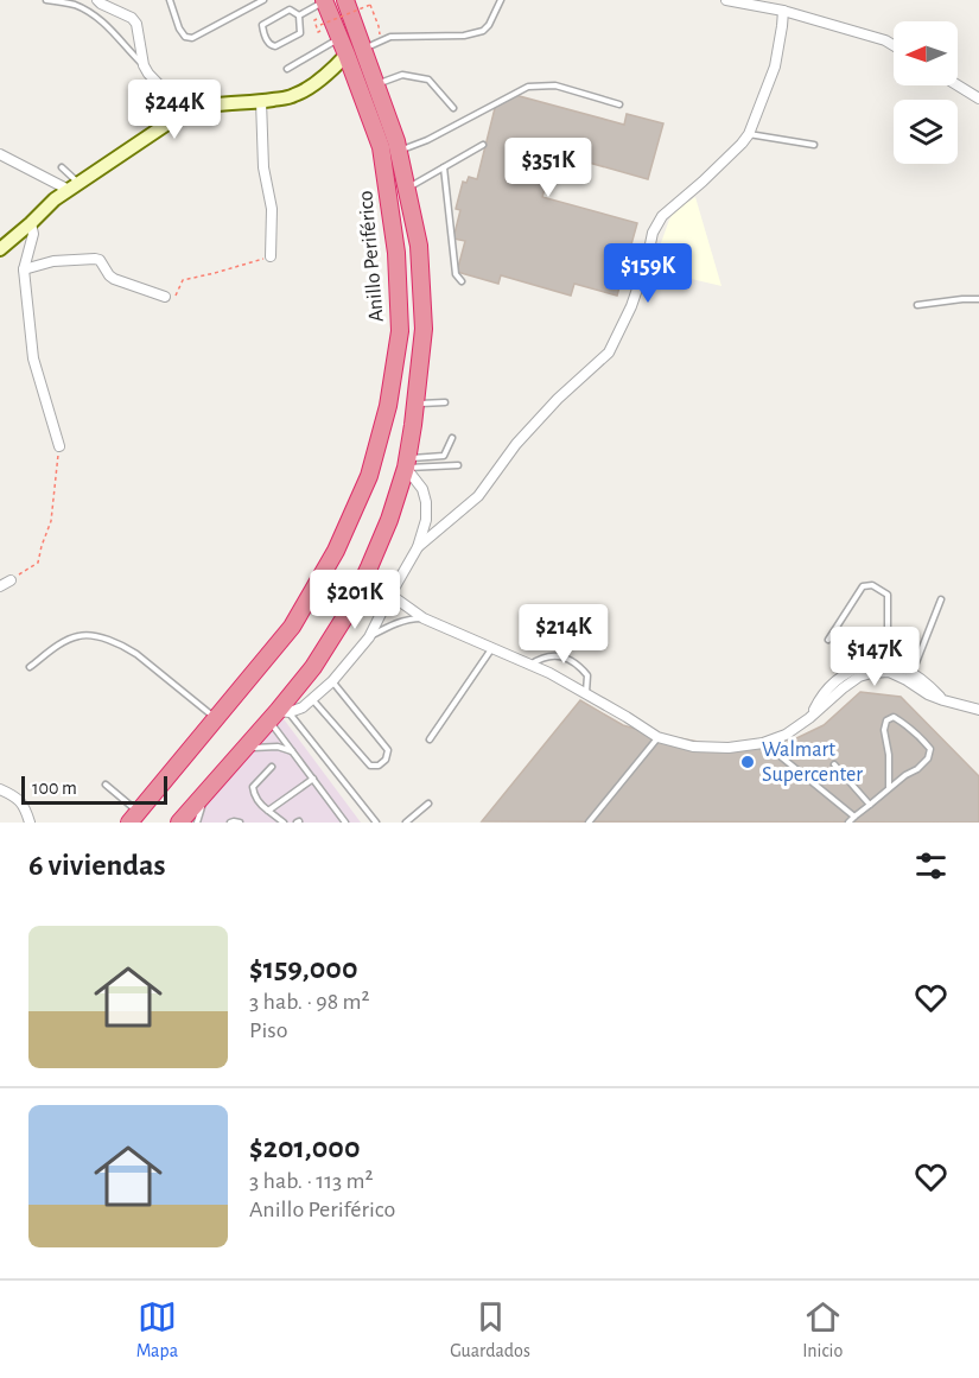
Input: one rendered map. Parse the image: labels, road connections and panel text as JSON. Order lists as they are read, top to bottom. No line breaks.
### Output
{"streets":{"highway":["Anillo Periférico"]},"places":["Walmart Supercenter"],"scale_bar":"100 m","north":"left","page":{"price":["$244K","$351K","$159K","$201K","$214K","$147K"],"scale":"100 m","heading":"6 viviendas","list":[{"name":"$159,000","note":"3 hab. · 98 m² · Piso"},{"name":"$201,000","note":"3 hab. · 113 m² · Anillo Periférico"}],"tabs":["Mapa","Guardados","Inicio"]}}
